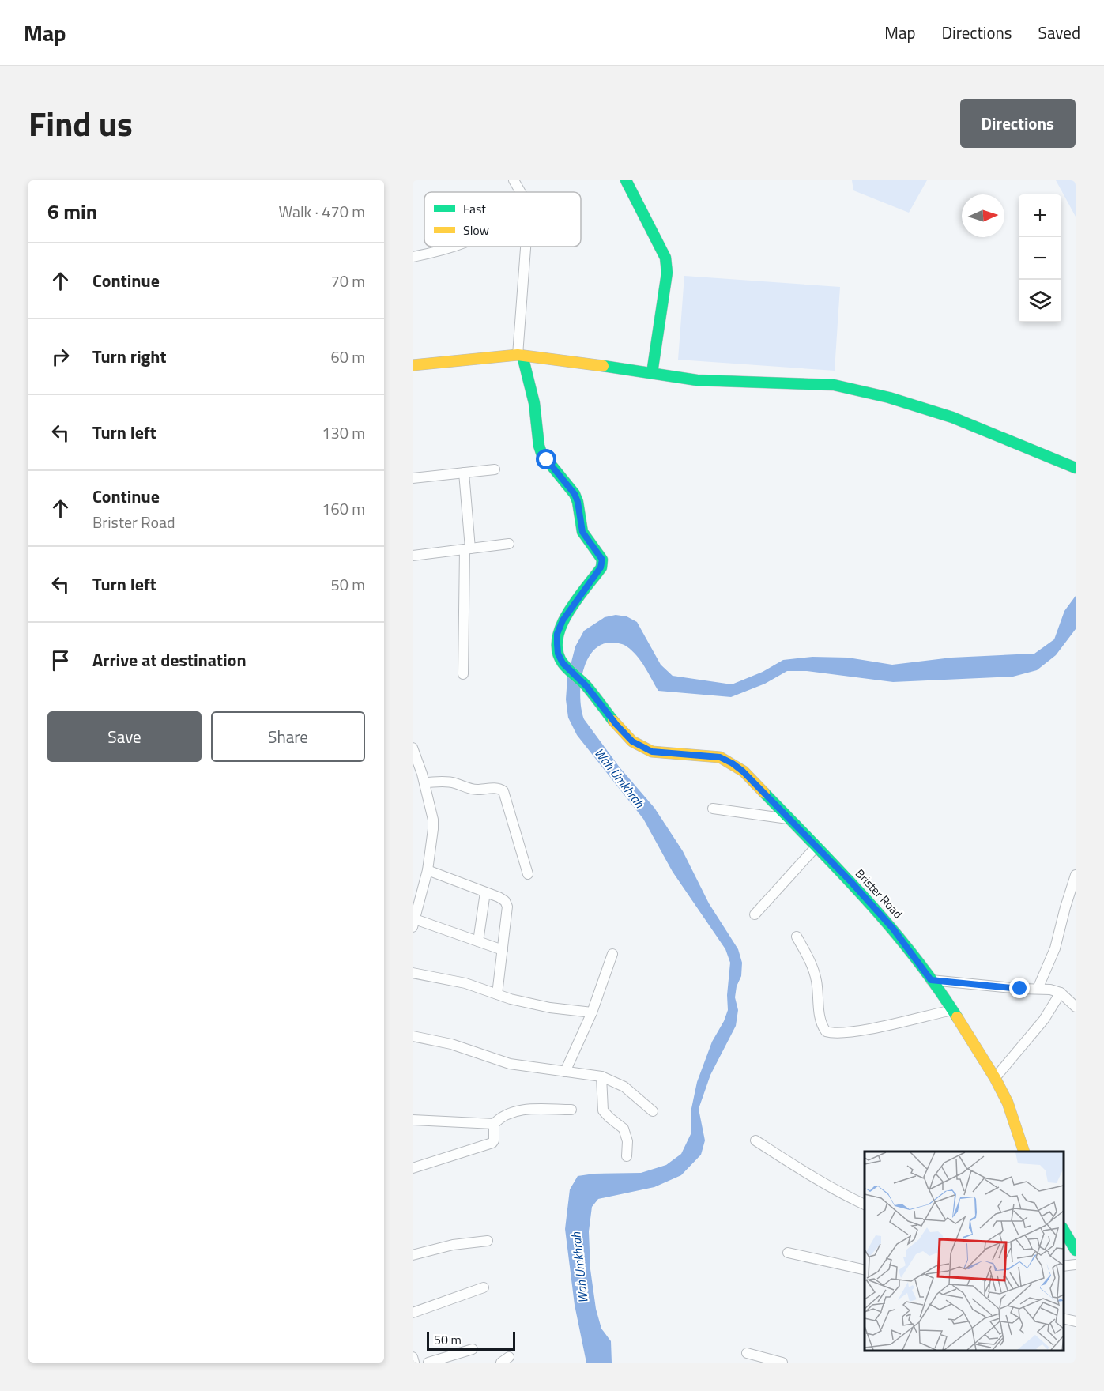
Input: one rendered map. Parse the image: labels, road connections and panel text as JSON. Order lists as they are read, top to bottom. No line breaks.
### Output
{"streets":{"street":["Brister Road"]},"water":["Wah Umkhrah"],"legend":["Fast","Slow"],"scale_bar":"50 m","north":"right","page":{"header":"Map","nav":["Map","Directions","Saved"],"title":"Find us","buttons":["Directions",["Save","Share"]],"heading":["6 min","Walk · 470 m"],"map_buttons":["+","−"],"list":[["Continue","70 m"],["Turn right","60 m"],["Turn left","130 m"],["Continue","Brister Road","160 m"],["Turn left","50 m"],"Arrive at destination"],"scale":"50 m"}}
